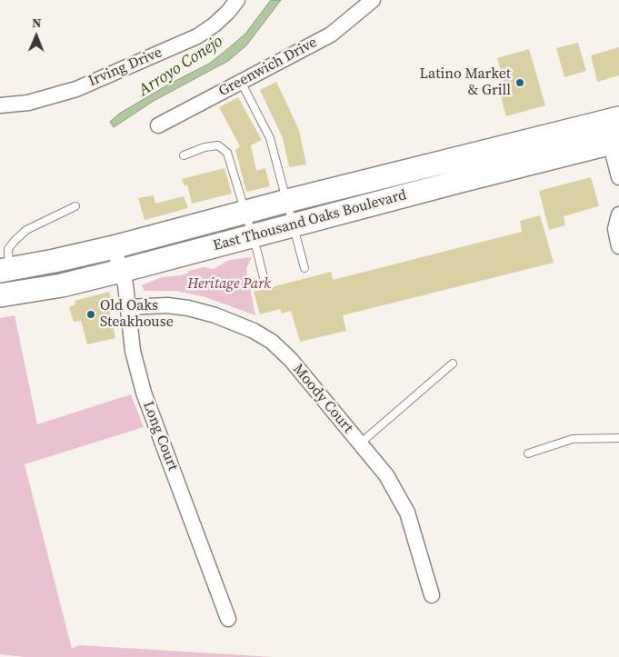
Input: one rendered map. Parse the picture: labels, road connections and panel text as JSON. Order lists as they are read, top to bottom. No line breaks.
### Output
{"streets":{"main road":["East Thousand Oaks Boulevard"],"street":["Irving Drive","Greenwich Drive","Moody Court","Long Court"]},"crossings":[["East Thousand Oaks Boulevard","Long Court"],["Moody Court","Long Court"]],"water":["Arroyo Conejo"],"parks":["Heritage Park"],"places":["Latino Market & Grill","Old Oaks Steakhouse"],"north":"top"}
